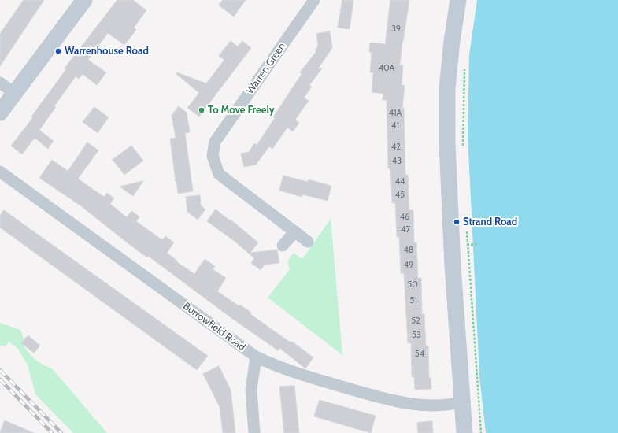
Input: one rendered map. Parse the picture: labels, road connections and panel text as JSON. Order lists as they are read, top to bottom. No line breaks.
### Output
{"streets":{"street":["Warren Green","Burrowfield Road"]},"places":["Warrenhouse Road","To Move Freely","Strand Road"],"house_numbers":["39","40A","41A","41","42","43","44","45","46","47","48","49","50","51","52","53","54"]}
